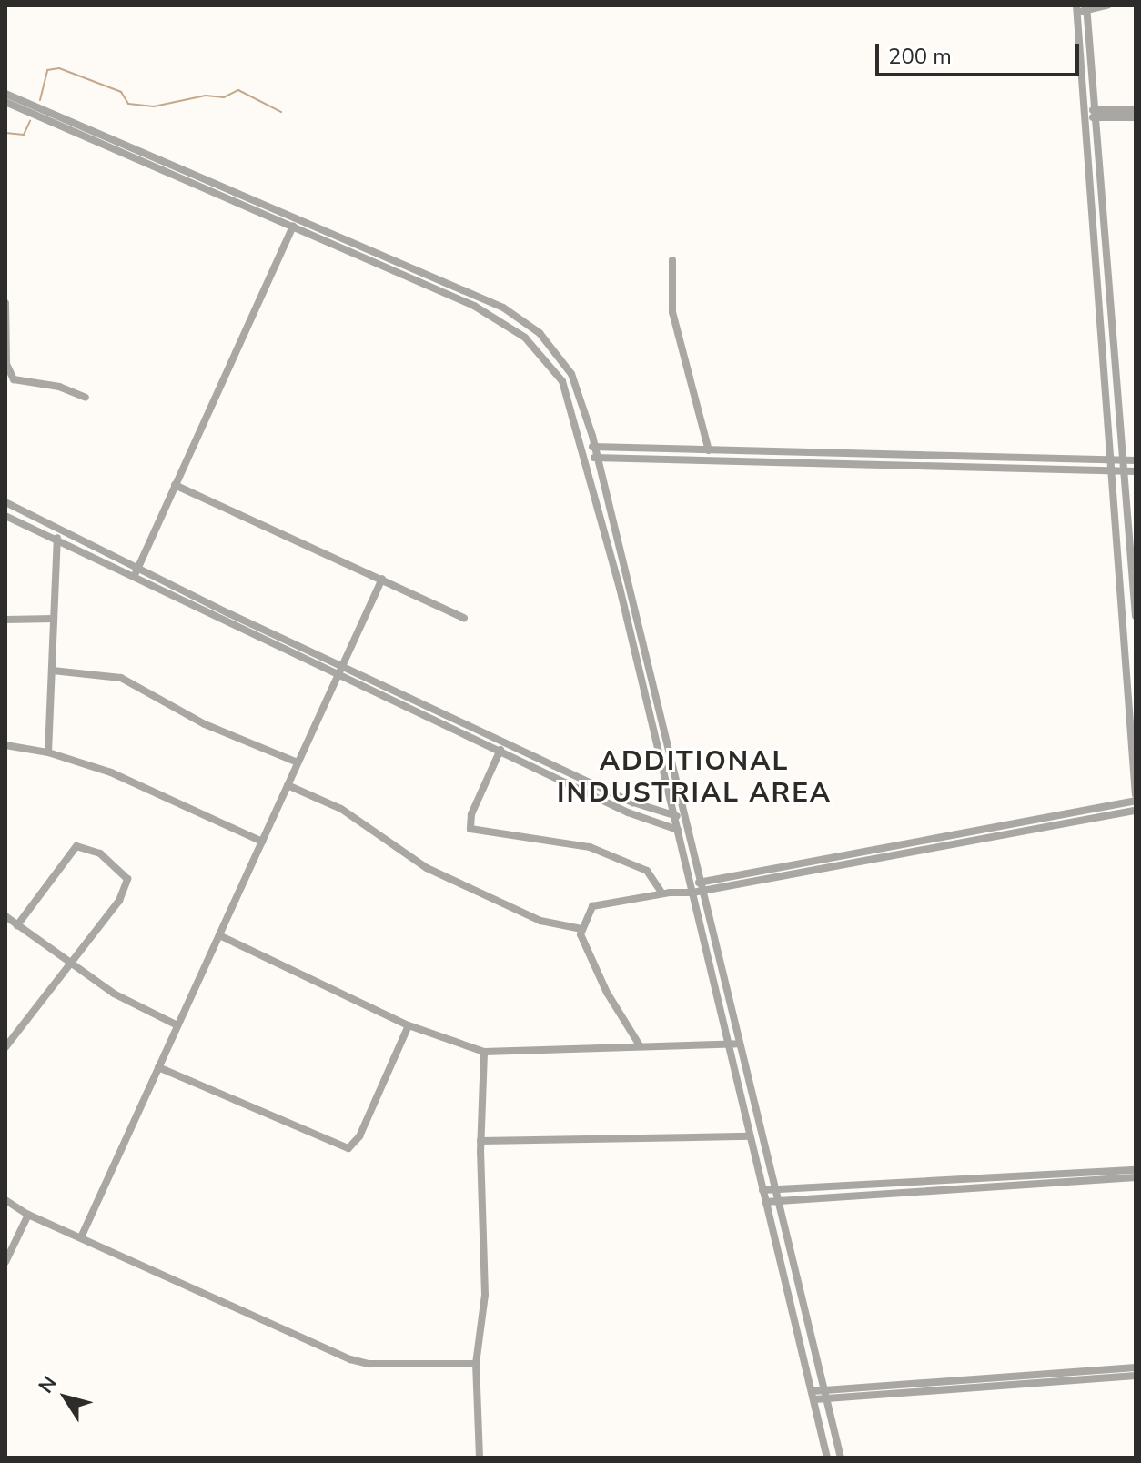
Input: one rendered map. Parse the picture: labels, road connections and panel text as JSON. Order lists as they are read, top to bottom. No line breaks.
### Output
{"districts":["ADDITIONAL INDUSTRIAL AREA"],"scale_bar":"200 m","north":"top left"}
